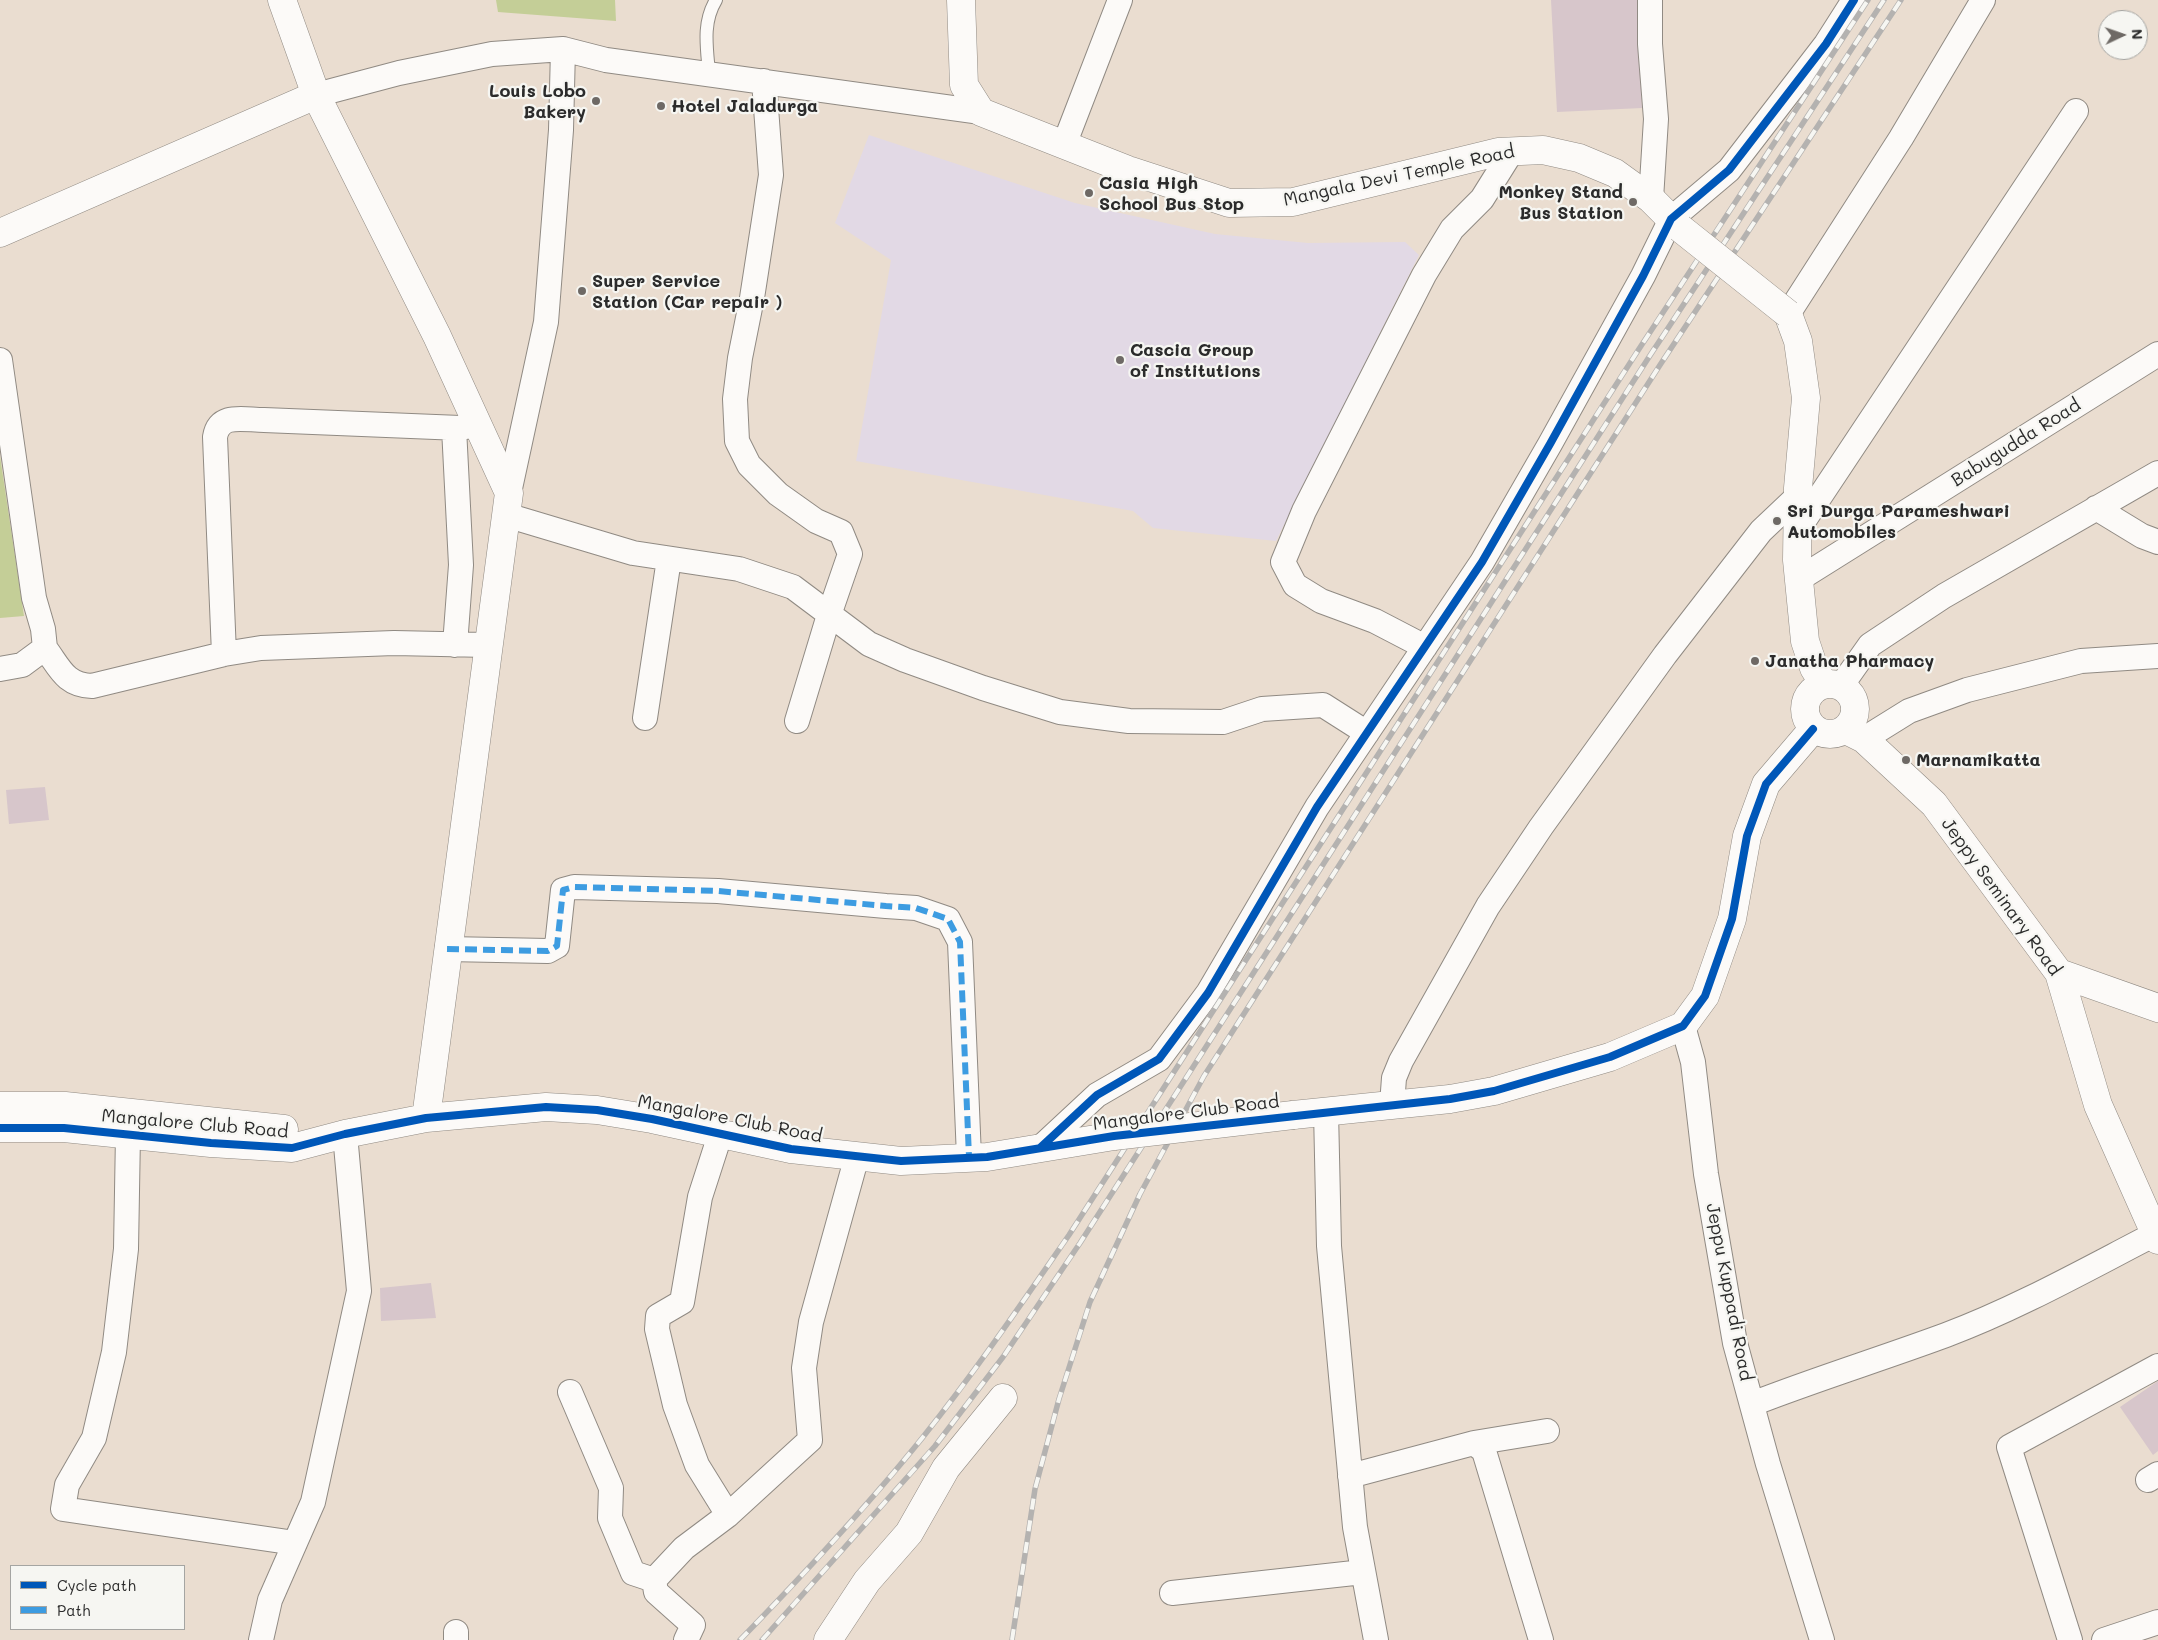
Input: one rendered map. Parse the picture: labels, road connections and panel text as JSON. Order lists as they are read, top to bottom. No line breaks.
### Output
{"streets":{"street":["Mangala Devi Temple Road","Babugudda Road","Jeppy Seminary Road","Mangalore Club Road","Jeppu Kuppadi Road"]},"crossings":[["Mangalore Club Road","Jeppu Kuppadi Road"]],"places":["Louis Lobo Bakery","Hotel Jaladurga","Casia High School Bus Stop","Monkey Stand Bus Station","Super Service Station (Car repair )","Cascia Group of Institutions","Sri Durga Parameshwari Automobiles","Janatha Pharmacy","Marnamikatta"],"legend":["Cycle path","Path"],"north":"right"}
